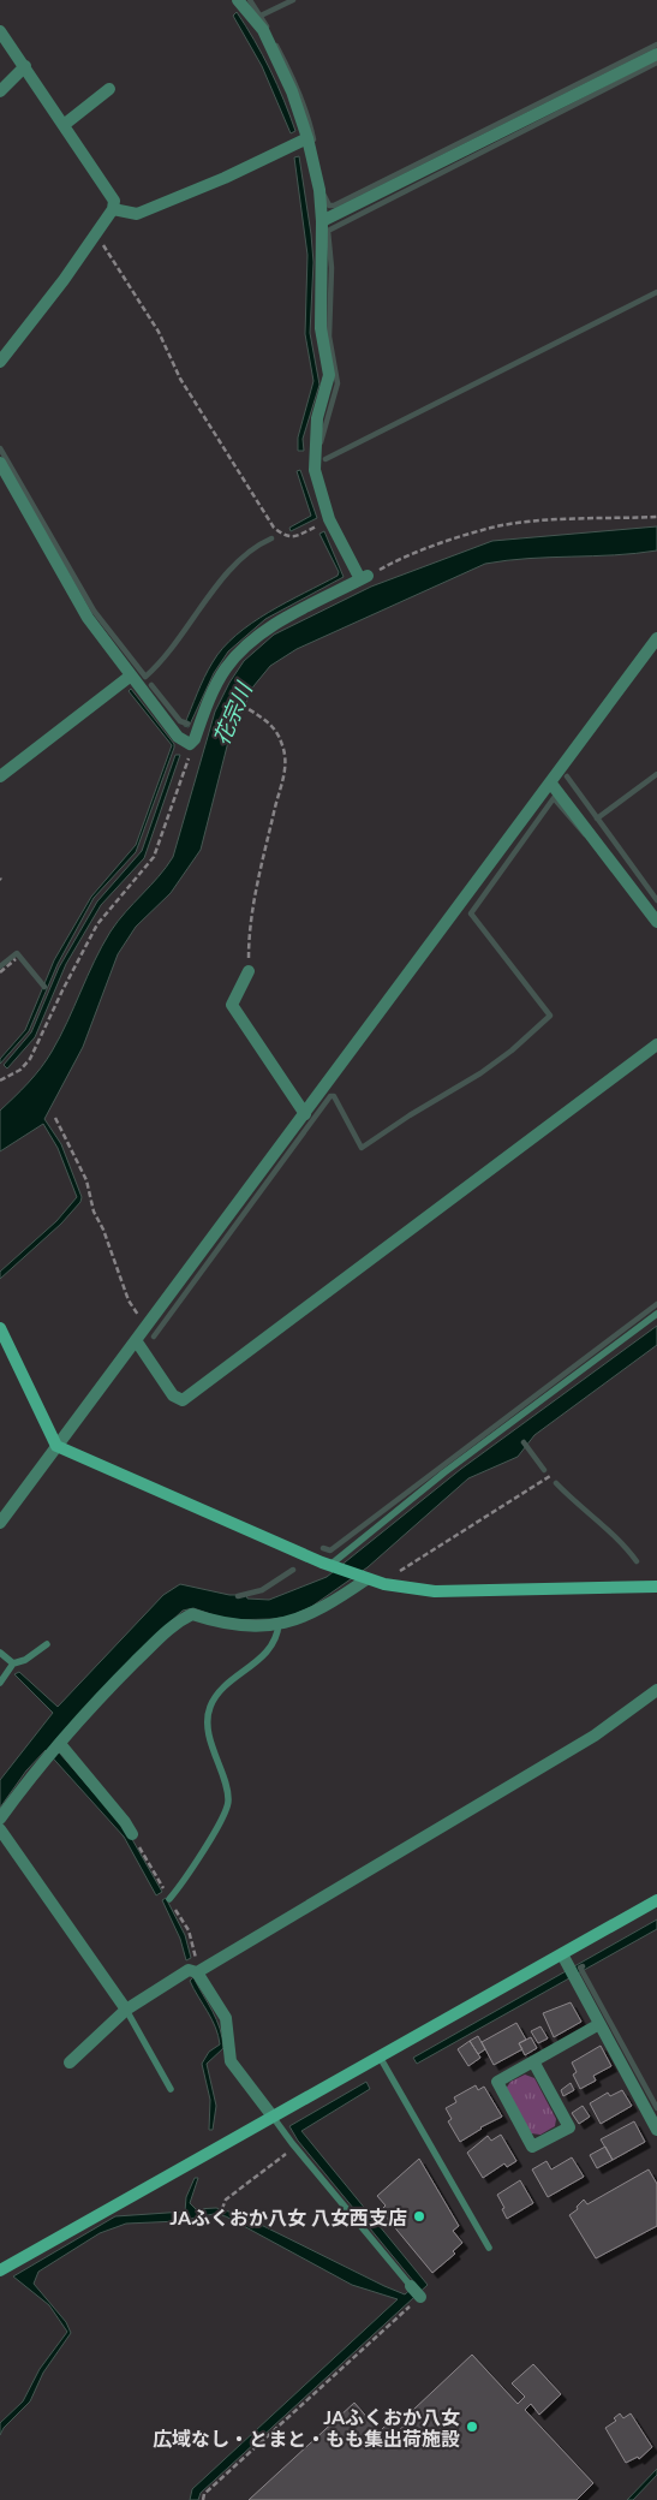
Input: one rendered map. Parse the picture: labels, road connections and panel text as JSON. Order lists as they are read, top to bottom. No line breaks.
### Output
{"water":["花宗川"],"places":["JAふくおか八女 八女西支店","JAふくおか八女 広域なし・とまと・もも集出荷施設"]}
